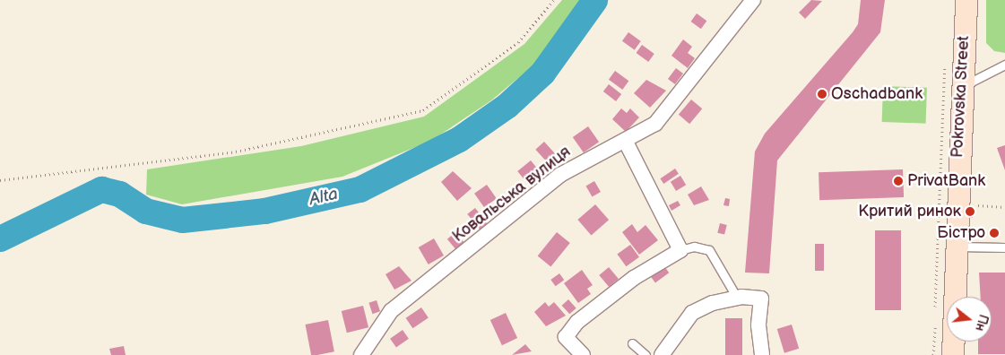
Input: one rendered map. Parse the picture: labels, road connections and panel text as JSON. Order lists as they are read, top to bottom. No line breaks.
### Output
{"streets":{"main road":["Pokrovska Street"],"street":["Ковальська вулиця"]},"water":["Alta"],"places":["Oschadbank","PrivatBank","Критий ринок","Бістро"],"north":"right"}
